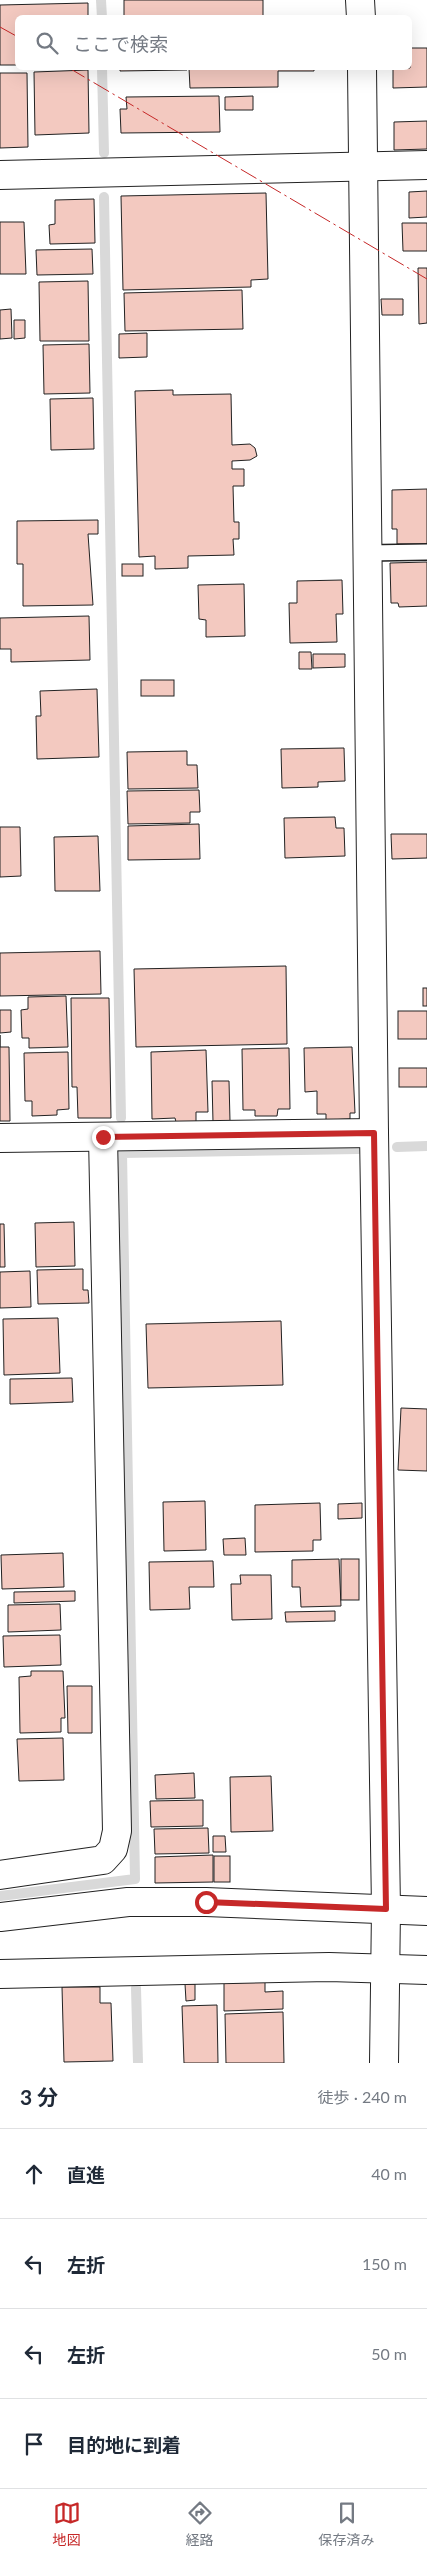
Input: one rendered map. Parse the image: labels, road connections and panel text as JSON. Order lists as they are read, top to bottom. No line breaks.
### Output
{"page":{"search":"ここで検索","heading":["3 分","徒歩 · 240 m"],"list":[["直進","40 m"],["左折","150 m"],["左折","50 m"],"目的地に到着"],"nav":["地図","経路","保存済み"]}}
